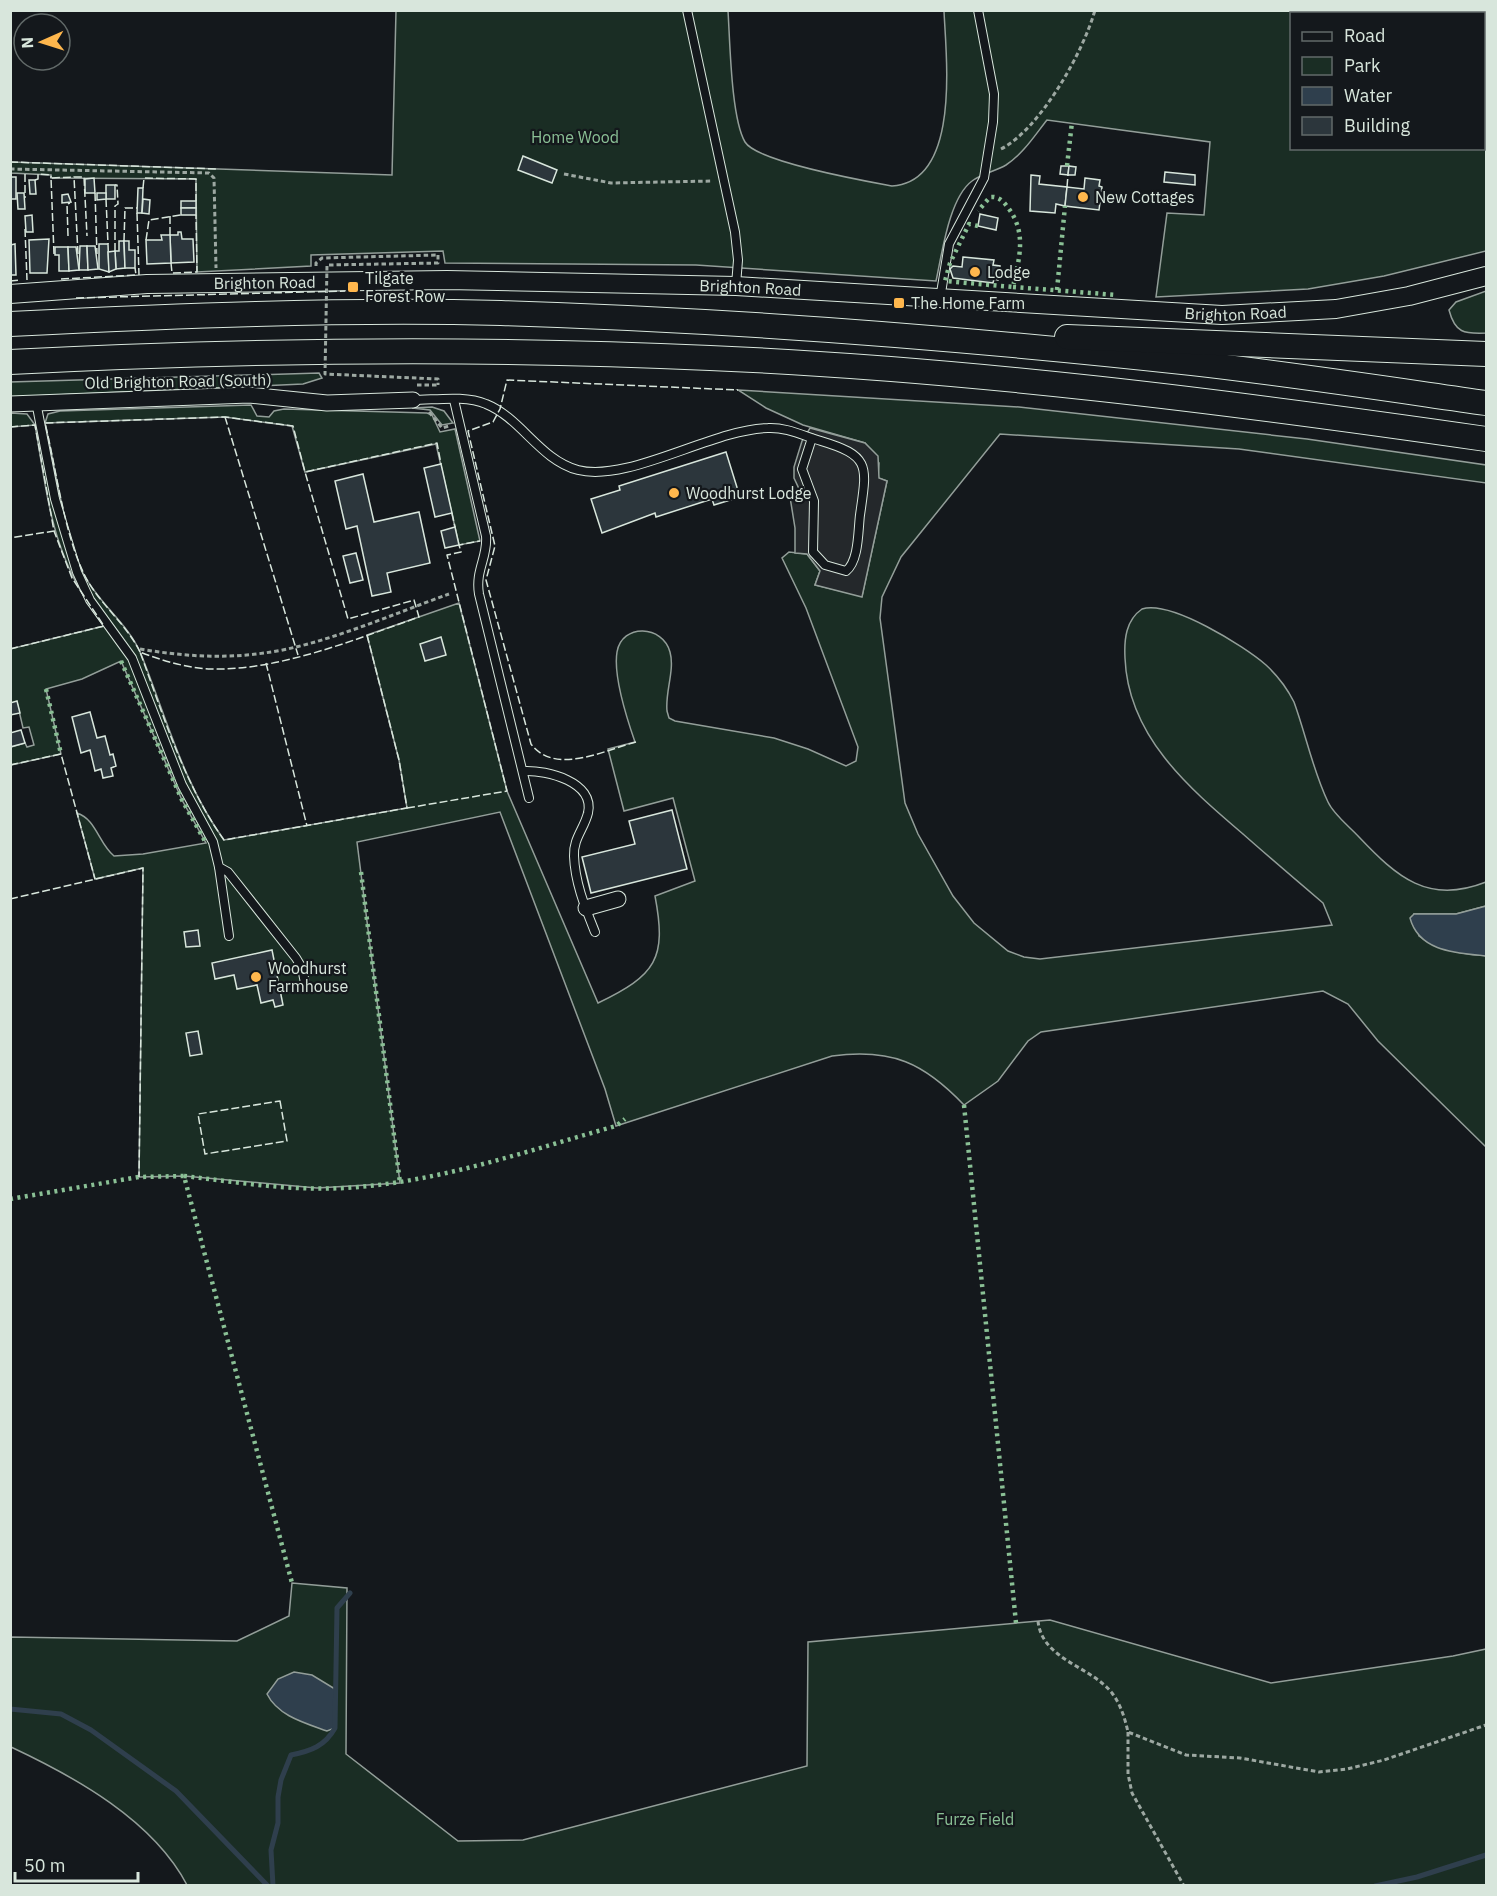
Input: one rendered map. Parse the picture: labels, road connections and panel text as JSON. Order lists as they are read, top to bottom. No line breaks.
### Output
{"streets":{"street":["Brighton Road","Old Brighton Road (South)"]},"parks":["Home Wood","Furze Field"],"places":{"other":["New Cottages","Lodge","Woodhurst Lodge","Woodhurst Farmhouse"],"transit":["Tilgate Forest Row","The Home Farm"]},"legend":["Road","Park","Water","Building"],"scale_bar":"50 m","north":"left"}
